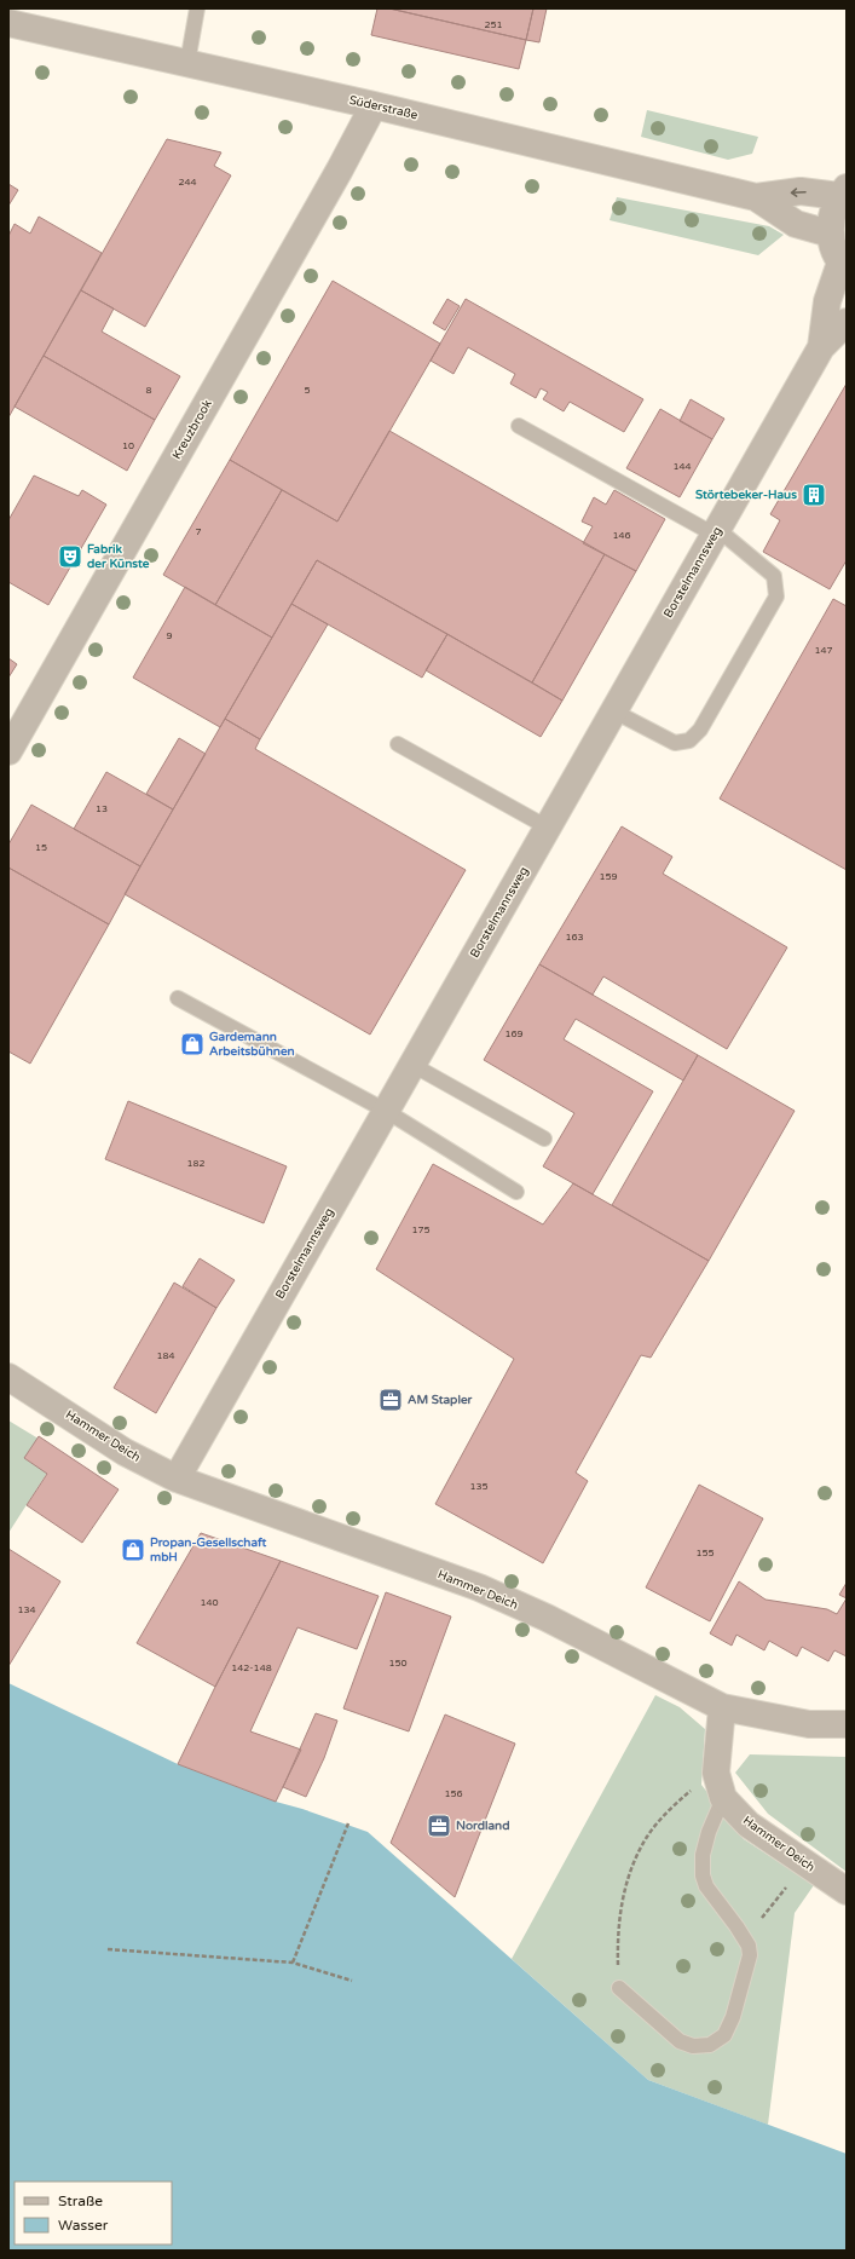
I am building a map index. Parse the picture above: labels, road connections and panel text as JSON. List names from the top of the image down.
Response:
{
  "streets": {
    "street": [
      "Süderstraße",
      "Kreuzbrook",
      "Borstelmannsweg",
      "Hammer Deich"
    ]
  },
  "crossings": [
    ["Süderstraße", "Kreuzbrook"],
    ["Süderstraße", "Borstelmannsweg"],
    ["Borstelmannsweg", "Hammer Deich"]
  ],
  "places": {
    "building": ["Störtebeker-Haus"],
    "theatre": ["Fabrik der Künste"],
    "shop": ["Gardemann Arbeitsbühnen", "Propan-Gesellschaft mbH"],
    "office": ["AM Stapler", "Nordland"]
  },
  "house_numbers": [
    "251",
    "244",
    "8",
    "5",
    "10",
    "144",
    "7",
    "146",
    "9",
    "147",
    "13",
    "15",
    "159",
    "163",
    "169",
    "182",
    "175",
    "184",
    "135",
    "155",
    "140",
    "134",
    "150",
    "142-148",
    "156"
  ],
  "legend": ["Straße", "Wasser"]
}
